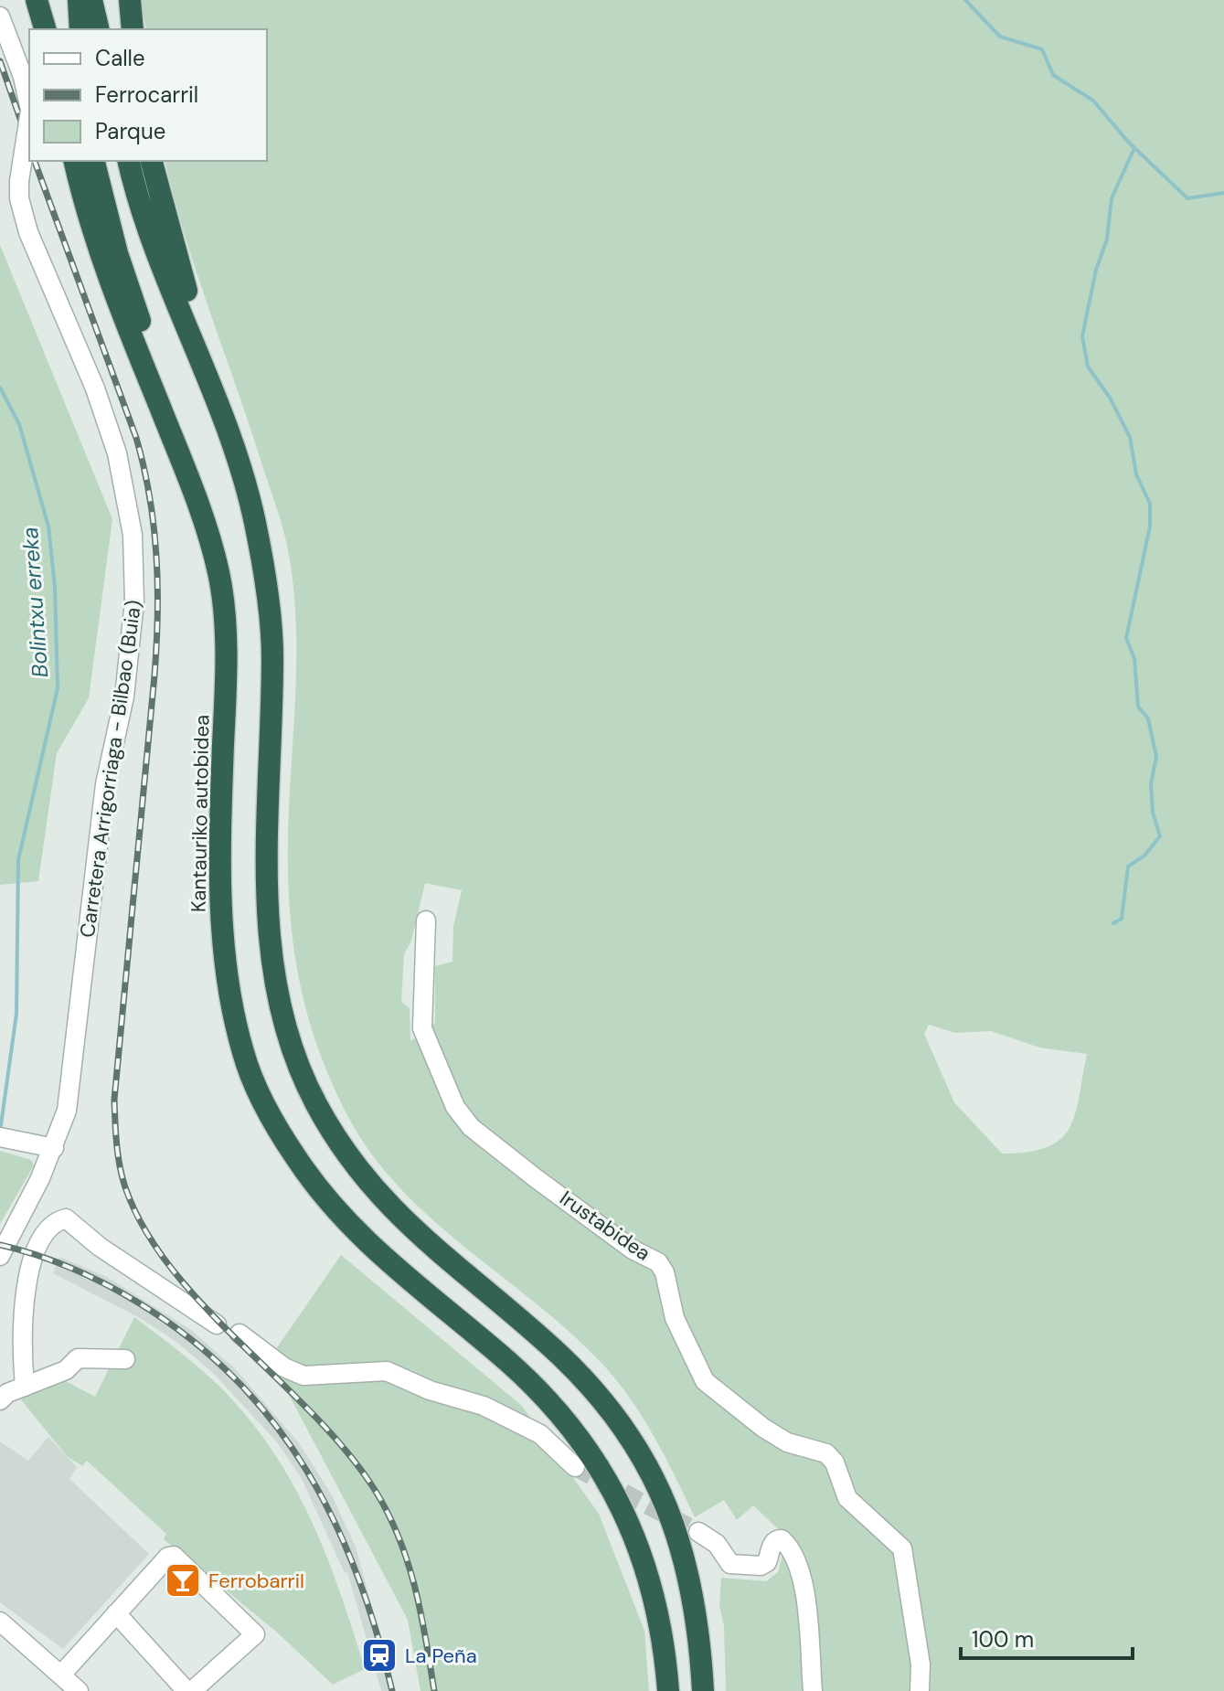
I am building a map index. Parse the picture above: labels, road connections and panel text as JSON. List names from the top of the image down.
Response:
{
  "streets": {
    "highway": ["Kantauriko autobidea"],
    "street": ["Carretera Arrigorriaga - Bilbao (Buia)", "Irustabidea"]
  },
  "water": ["Bolintxu erreka"],
  "places": {
    "bar": ["Ferrobarril"],
    "station": ["La Peña"]
  },
  "legend": ["Calle", "Ferrocarril", "Parque"],
  "scale_bar": "100 m"
}
